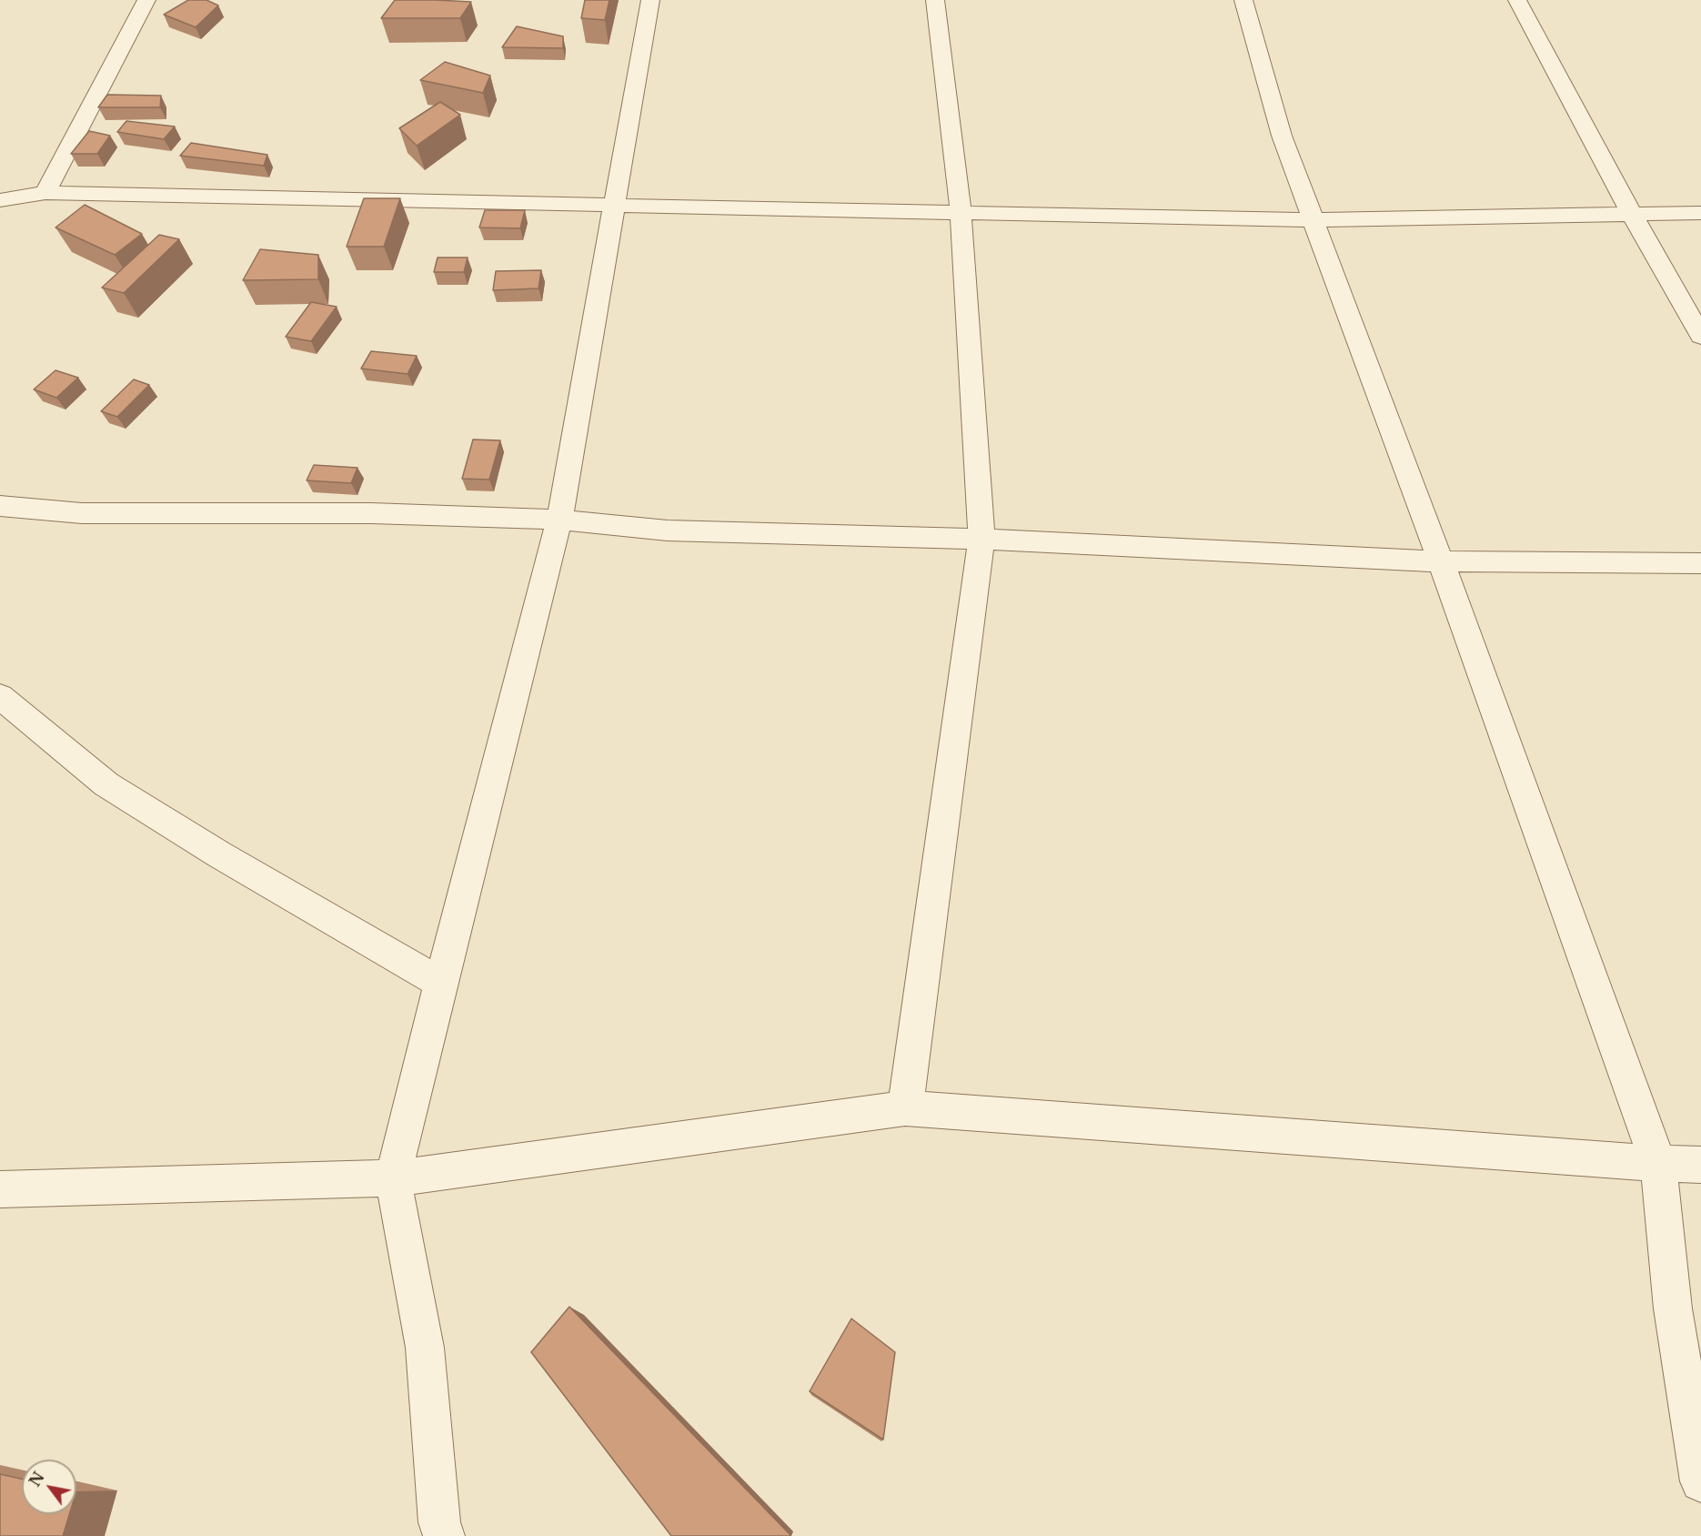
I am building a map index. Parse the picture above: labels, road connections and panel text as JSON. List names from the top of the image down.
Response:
{
  "north": "top left"
}
